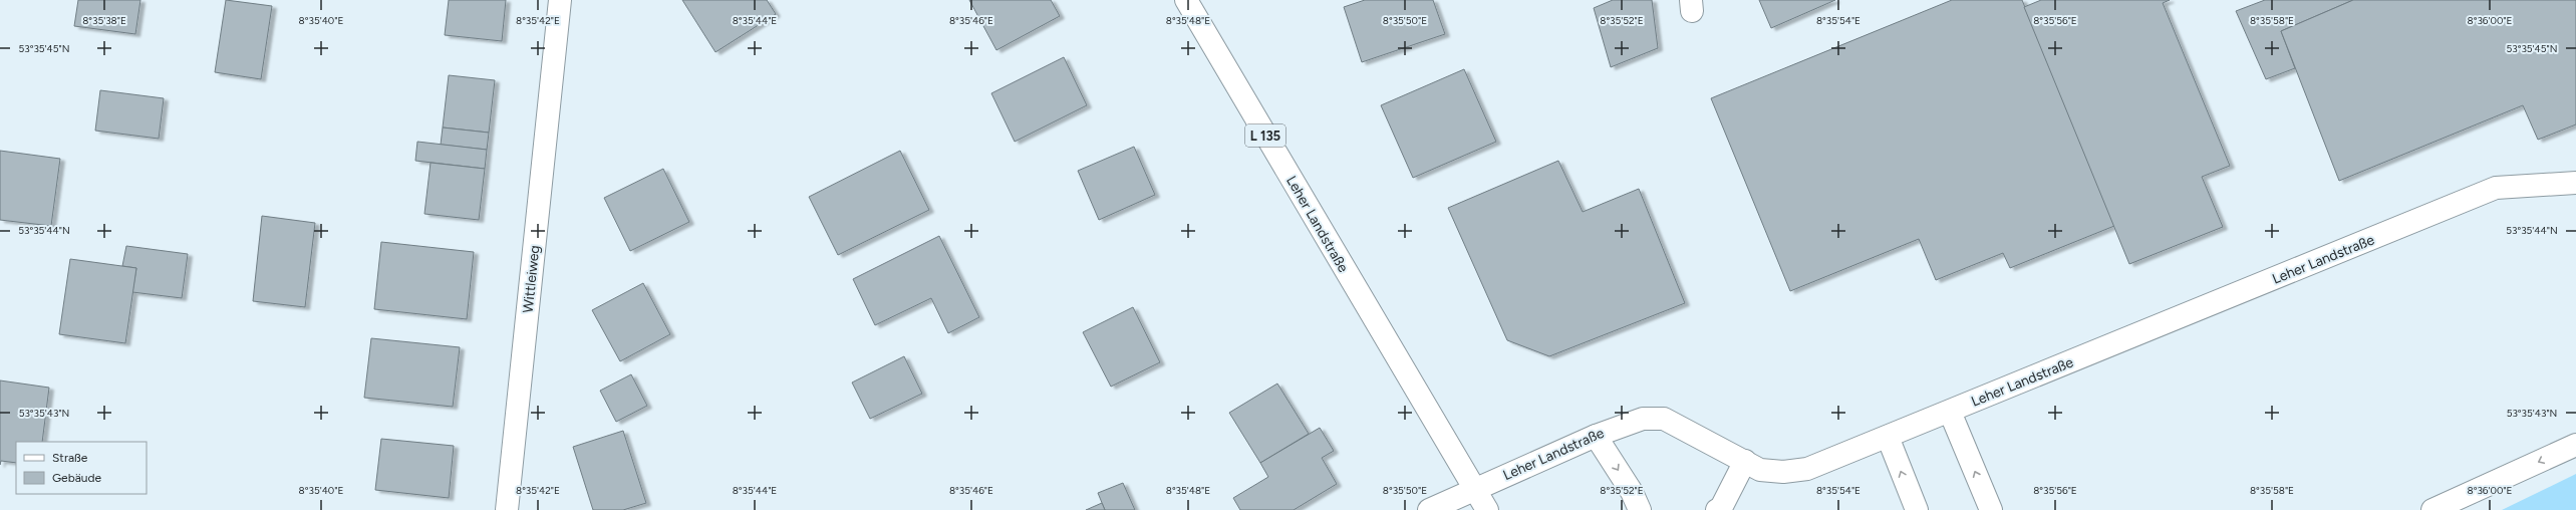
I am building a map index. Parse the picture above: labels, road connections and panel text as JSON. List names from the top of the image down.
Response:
{
  "streets": {
    "main road": ["L 135", "Leher Landstraße", "Wittleiweg"]
  },
  "legend": ["Straße", "Gebäude"],
  "coordinates": [
    "8°35'38\"E",
    "8°35'40\"E",
    "8°35'42\"E",
    "8°35'44\"E",
    "8°35'46\"E",
    "8°35'48\"E",
    "8°35'50\"E",
    "8°35'52\"E",
    "8°35'54\"E",
    "8°35'56\"E",
    "8°35'58\"E",
    "8°36'00\"E",
    "53°35'45\"N",
    "53°35'44\"N",
    "53°35'43\"N"
  ]
}
